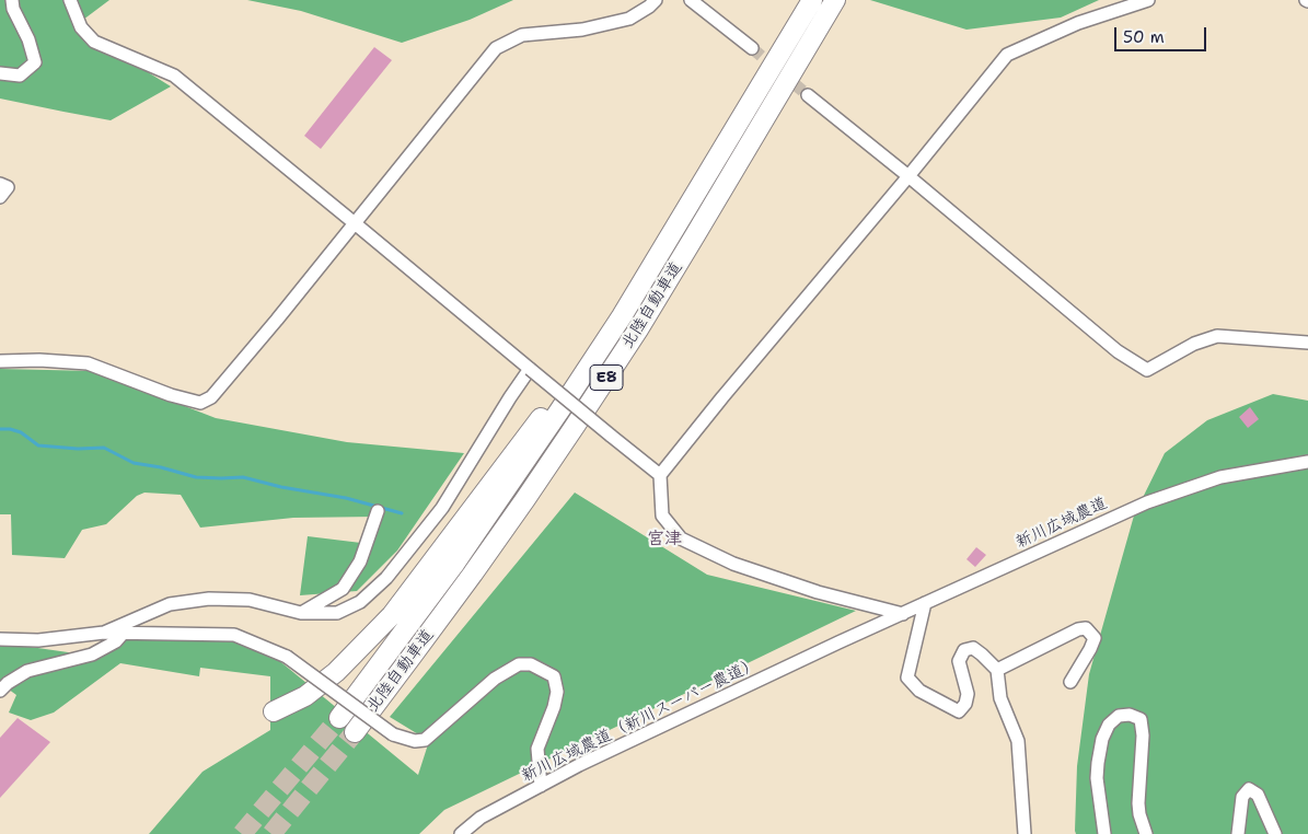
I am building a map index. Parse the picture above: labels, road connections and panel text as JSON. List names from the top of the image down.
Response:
{
  "streets": {
    "highway": ["北陸自動車道", "E8"],
    "street": ["新川広域農道", "新川広域農道（新川スーパー農道）"]
  },
  "crossings": [
    ["新川広域農道", "新川広域農道（新川スーパー農道）"]
  ],
  "districts": ["宮津"],
  "scale_bar": "50 m"
}
